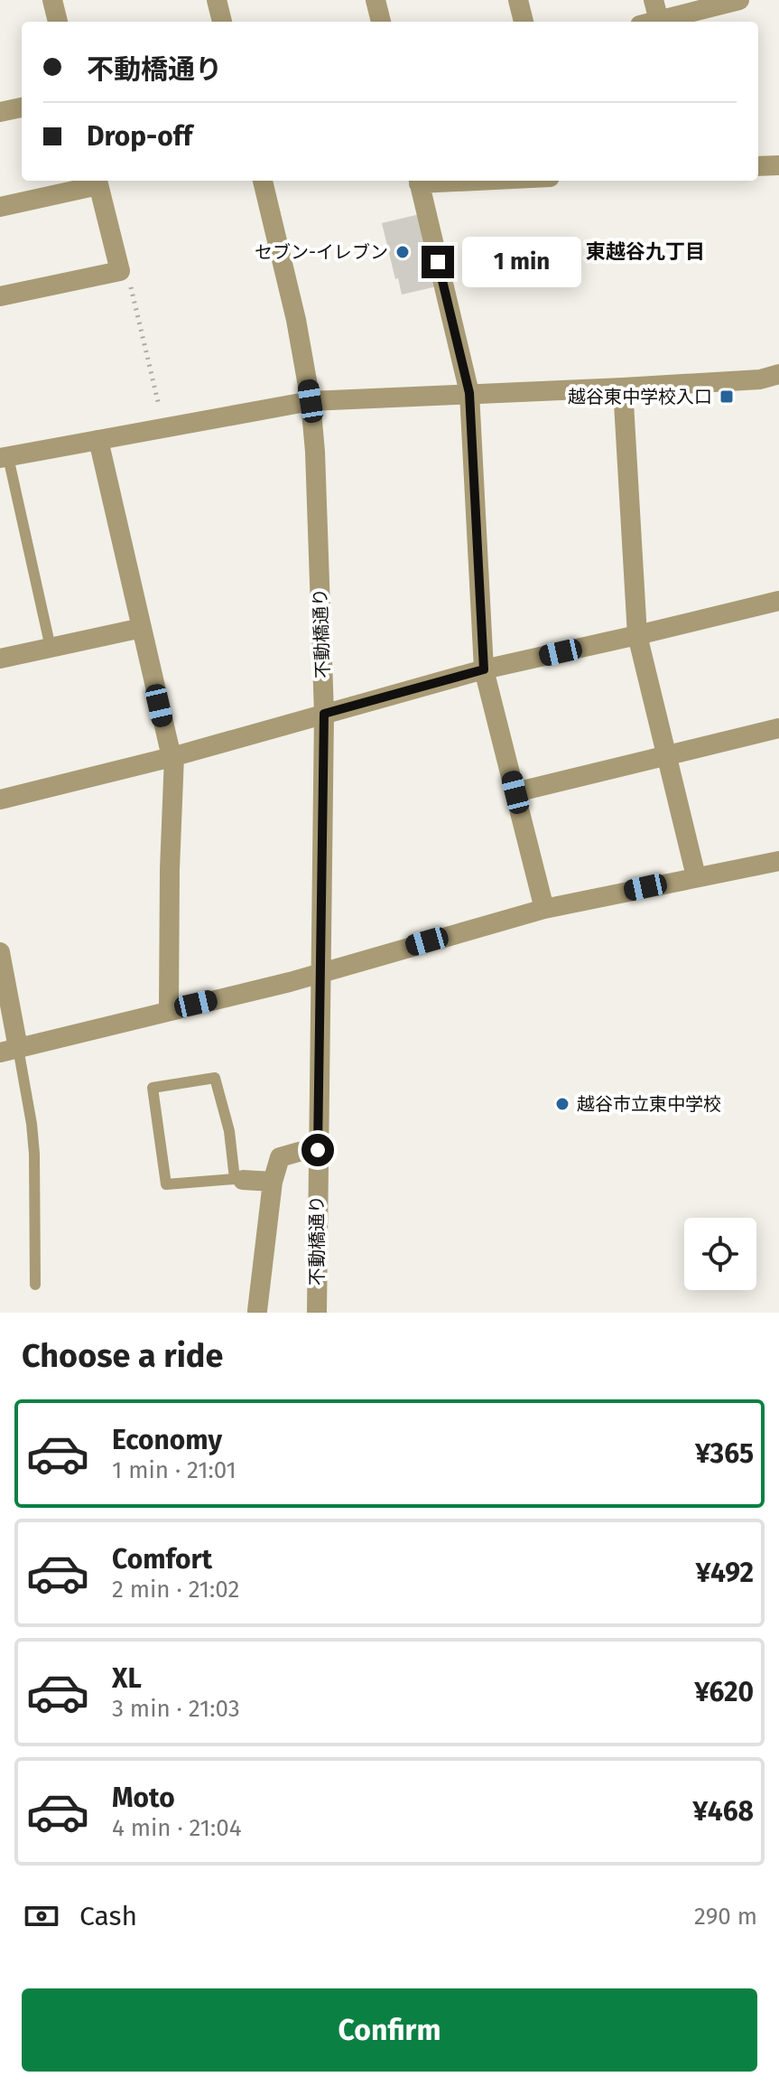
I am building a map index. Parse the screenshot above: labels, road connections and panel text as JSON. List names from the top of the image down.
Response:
{
  "streets": {
    "street": ["不動橋通り"]
  },
  "districts": ["東越谷九丁目"],
  "places": {
    "other": ["セブン-イレブン", "越谷市立東中学校"],
    "transit": ["越谷東中学校入口"]
  },
  "page": {
    "banner": ["不動橋通り", "Drop-off"],
    "bubble": "1 min",
    "heading": "Choose a ride",
    "list": [
      {
        "name": "Economy",
        "note": "1 min · 21:01",
        "value": "¥365"
      },
      {
        "name": "Comfort",
        "note": "2 min · 21:02",
        "value": "¥492"
      },
      {
        "name": "XL",
        "note": "3 min · 21:03",
        "value": "¥620"
      },
      {
        "name": "Moto",
        "note": "4 min · 21:04",
        "value": "¥468"
      }
    ],
    "pay": ["Cash", "290 m"],
    "buttons": "Confirm"
  }
}
